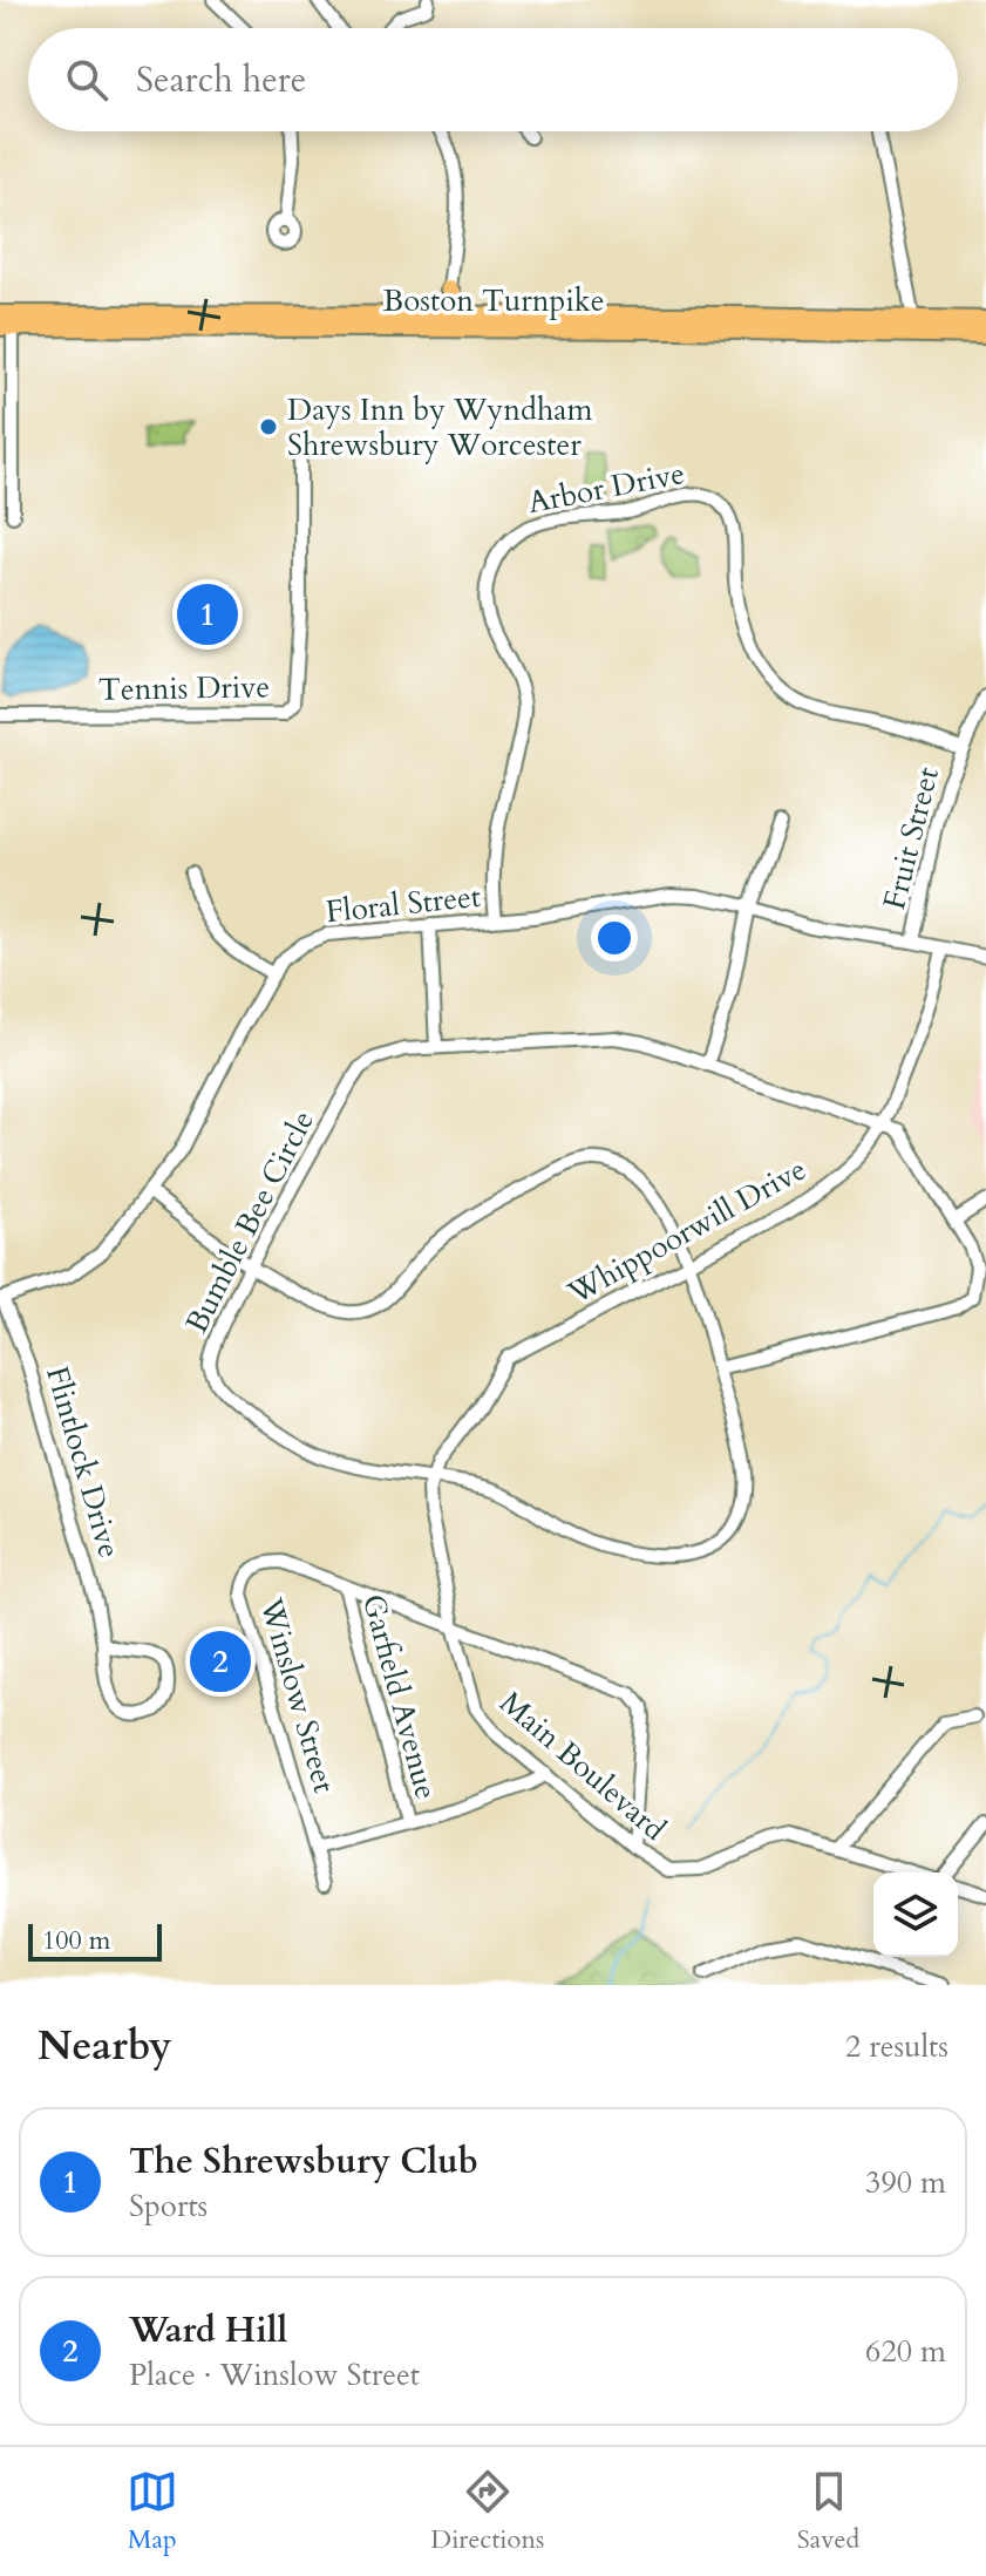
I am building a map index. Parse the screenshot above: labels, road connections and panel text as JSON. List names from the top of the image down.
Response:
{
  "streets": {
    "highway": ["Boston Turnpike"],
    "street": [
      "Arbor Drive",
      "Tennis Drive",
      "Fruit Street",
      "Floral Street",
      "Bumble Bee Circle",
      "Whippoorwill Drive",
      "Flintlock Drive",
      "Winslow Street",
      "Garfield Avenue",
      "Main Boulevard"
    ]
  },
  "crossings": [
    ["Arbor Drive", "Fruit Street"],
    ["Arbor Drive", "Floral Street"],
    ["Fruit Street", "Floral Street"],
    ["Floral Street", "Bumble Bee Circle"],
    ["Floral Street", "Whippoorwill Drive"],
    ["Floral Street", "Flintlock Drive"],
    ["Bumble Bee Circle", "Whippoorwill Drive"],
    ["Bumble Bee Circle", "Main Boulevard"],
    ["Whippoorwill Drive", "Main Boulevard"],
    ["Winslow Street", "Garfield Avenue"],
    ["Winslow Street", "Main Boulevard"]
  ],
  "places": ["Days Inn by Wyndham Shrewsbury Worcester"],
  "scale_bar": "100 m",
  "page": {
    "search": "Search here",
    "pins": ["1", "2"],
    "scale": "100 m",
    "heading": ["Nearby", "2 results"],
    "list": [
      {
        "mark": "1",
        "name": "The Shrewsbury Club",
        "note": "Sports",
        "value": "390 m"
      },
      {
        "mark": "2",
        "name": "Ward Hill",
        "note": "Place · Winslow Street",
        "value": "620 m"
      }
    ],
    "nav": ["Map", "Directions", "Saved"]
  }
}
